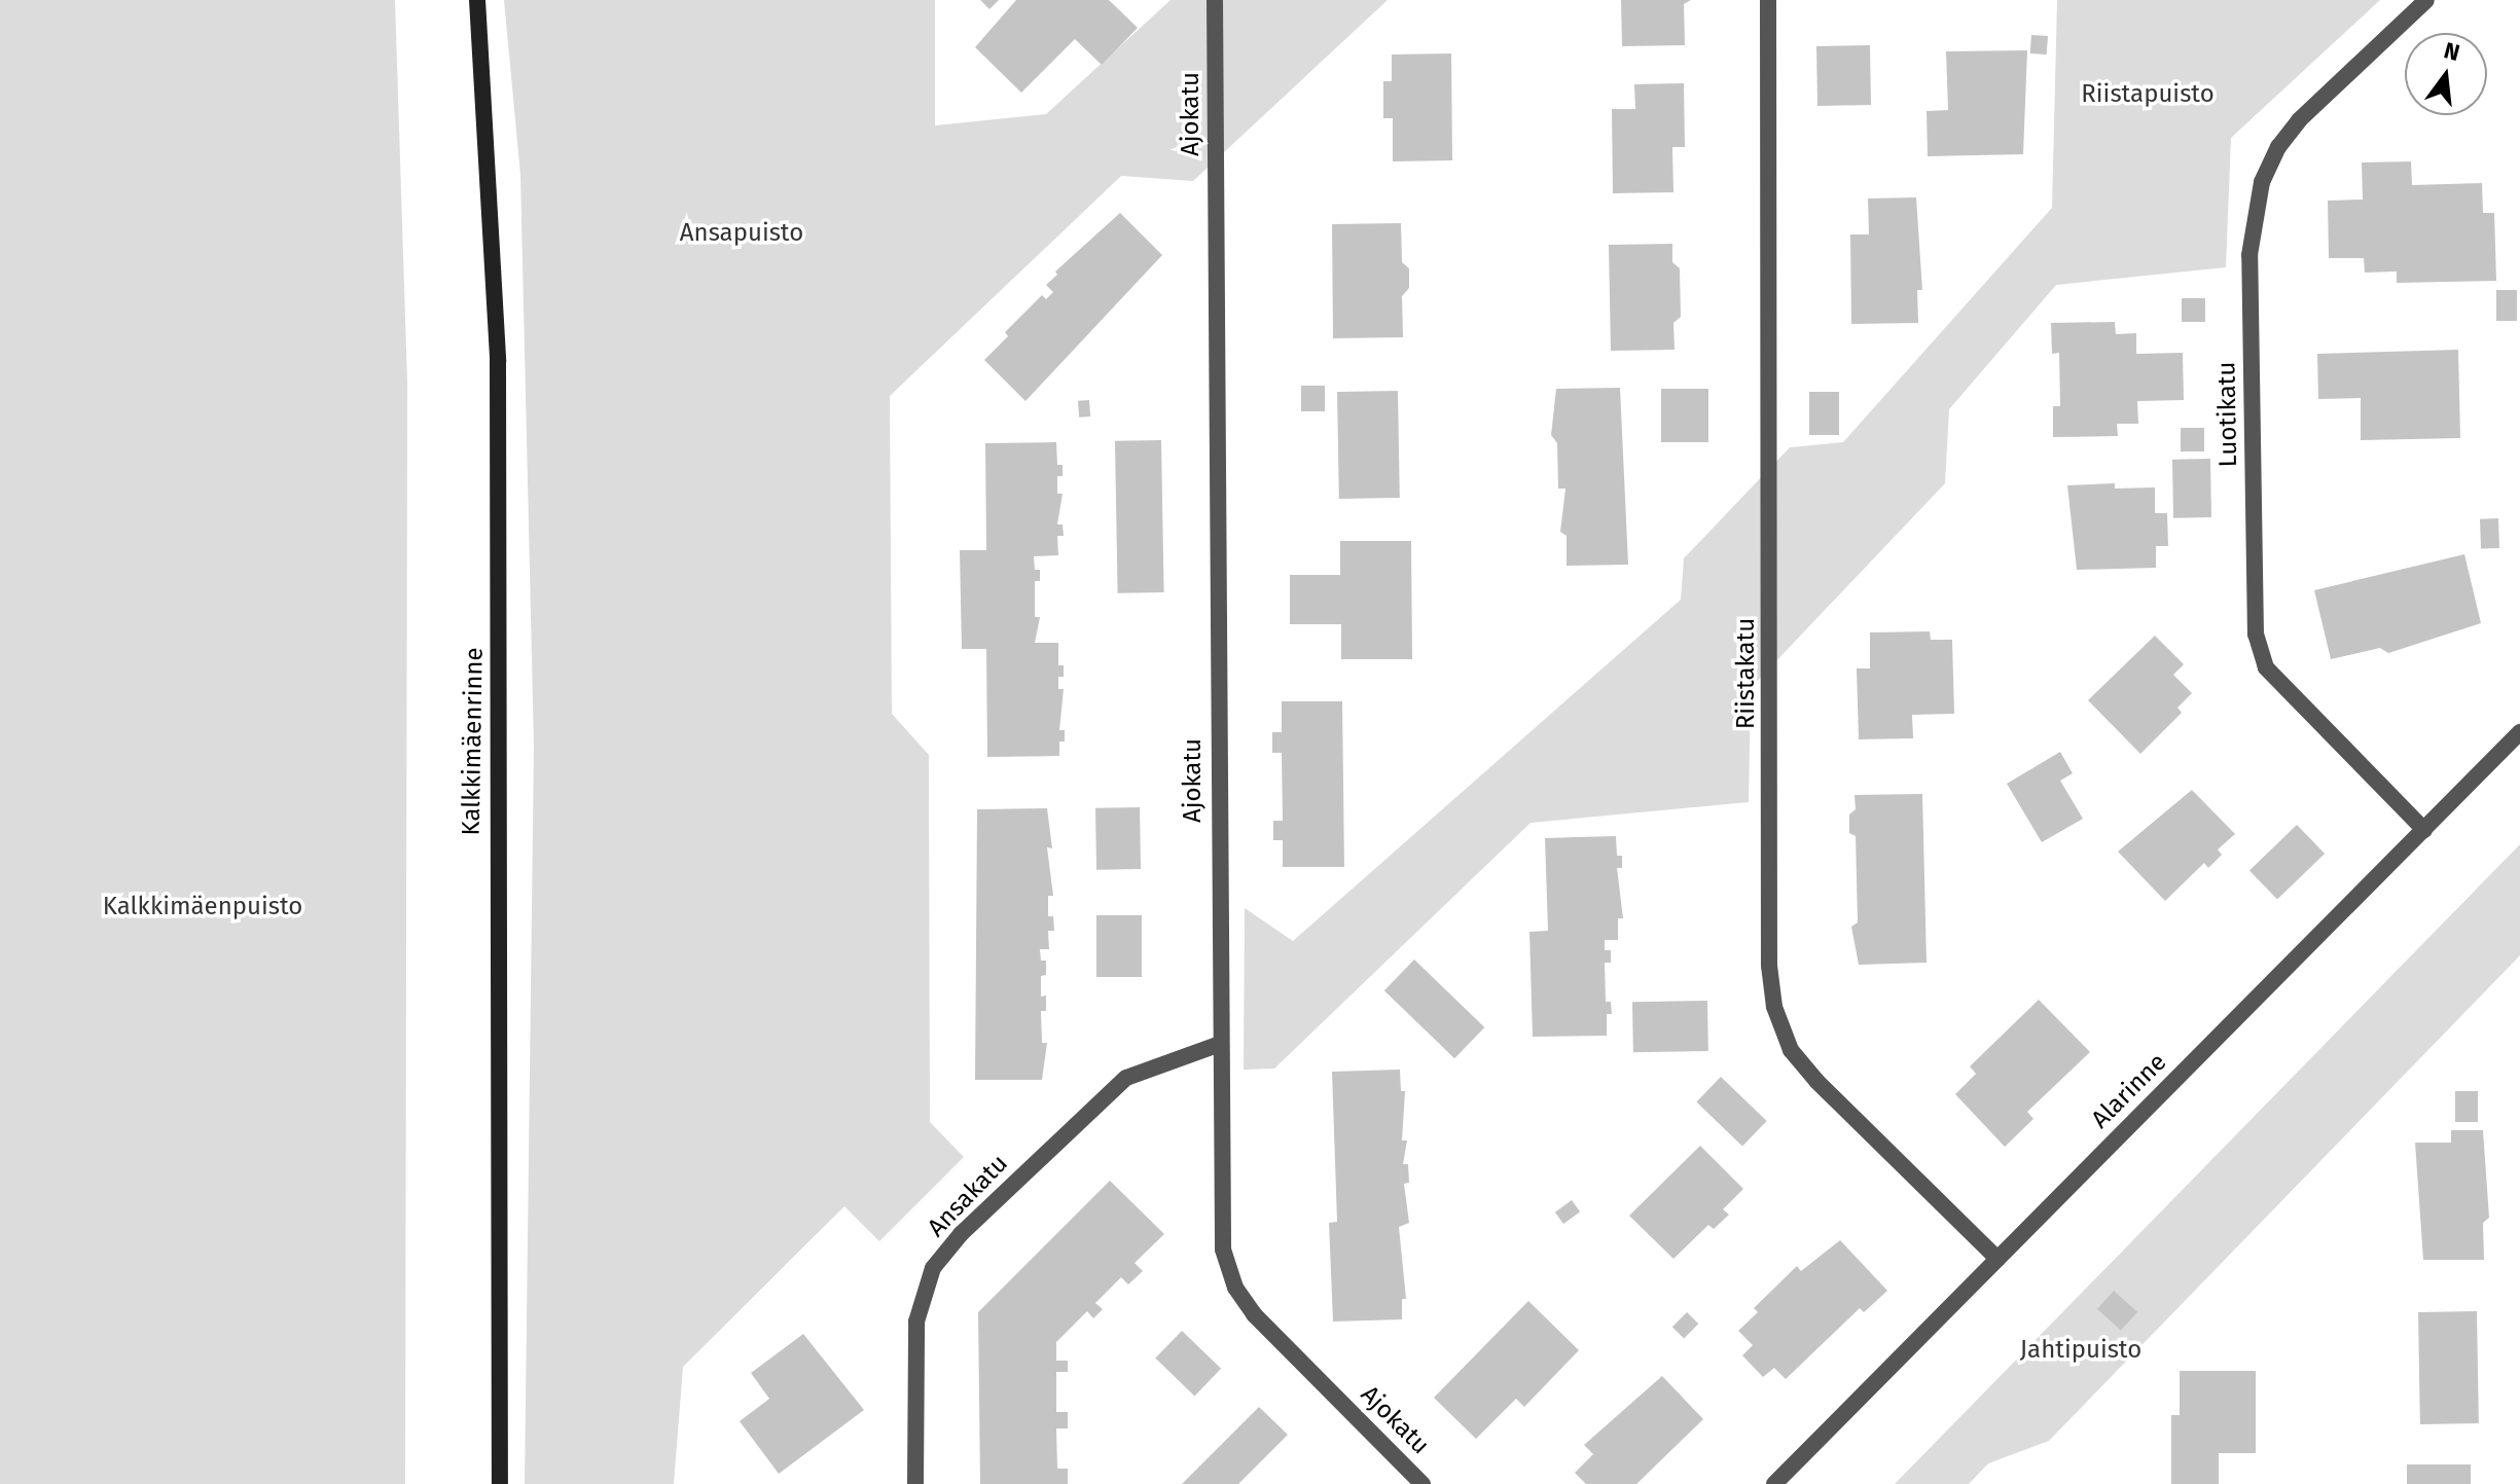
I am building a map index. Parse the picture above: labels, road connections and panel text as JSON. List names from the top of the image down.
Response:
{
  "streets": {
    "street": [
      "Ajokatu",
      "Luotikatu",
      "Riistakatu",
      "Kalkkimäenrinne",
      "Alarinne",
      "Ansakatu"
    ]
  },
  "crossings": [
    ["Ajokatu", "Ansakatu"],
    ["Luotikatu", "Alarinne"],
    ["Riistakatu", "Alarinne"]
  ],
  "parks": [
    "Riistapuisto",
    "Ansapuisto",
    "Kalkkimäenpuisto",
    "Jahtipuisto"
  ],
  "north": "top"
}
